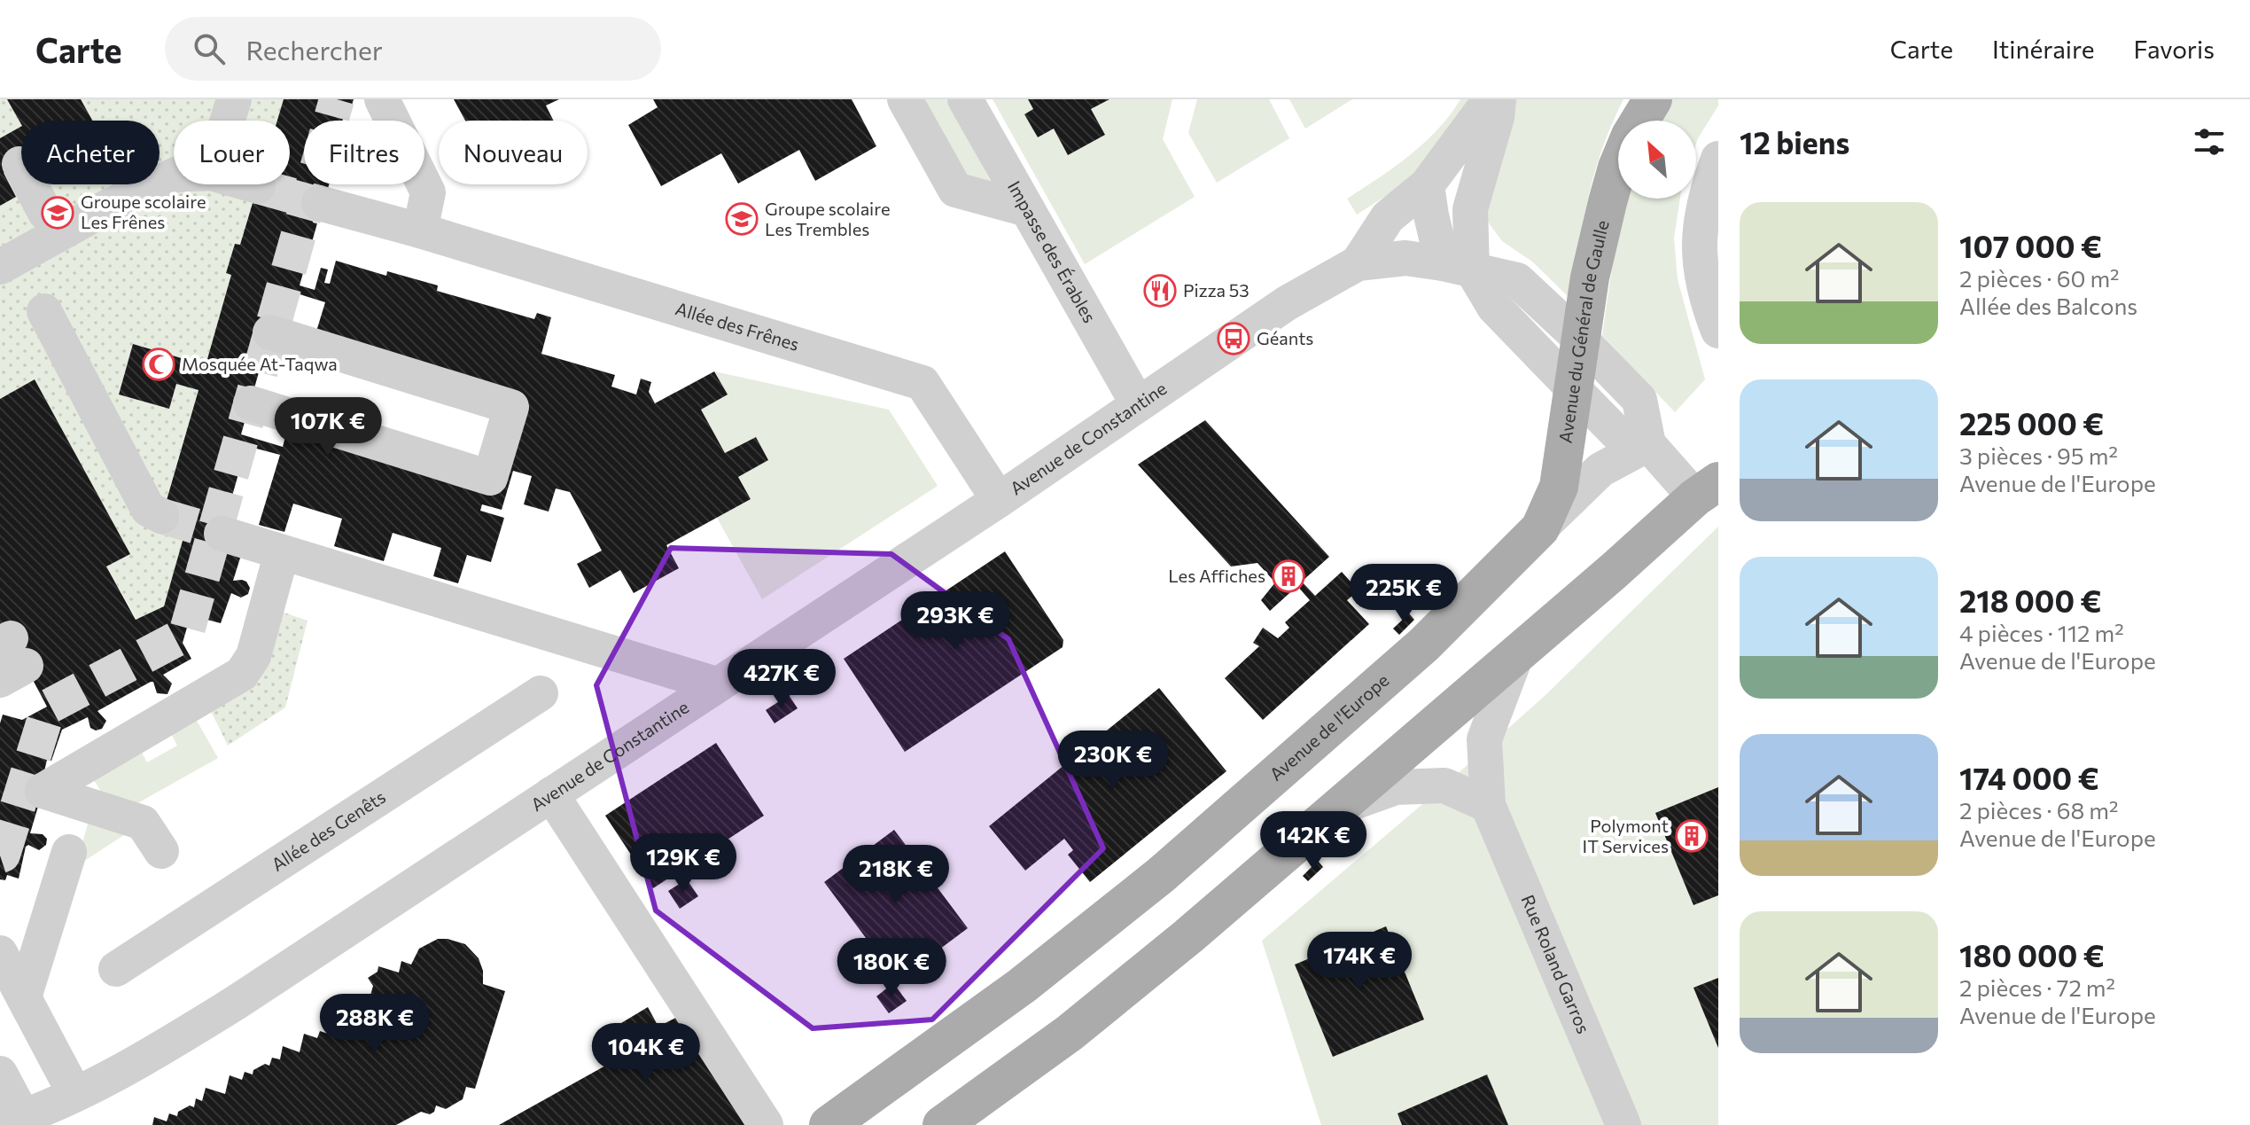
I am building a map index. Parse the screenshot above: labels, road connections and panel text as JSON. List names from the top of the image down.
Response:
{
  "streets": {
    "main road": ["Avenue du Général de Gaulle", "Avenue de l'Europe"],
    "street": [
      "Impasse des Érables",
      "Allée des Frênes",
      "Avenue de Constantine",
      "Allée des Genêts",
      "Rue Roland Garros"
    ]
  },
  "crossings": [
    ["Impasse des Érables", "Avenue de Constantine"],
    ["Allée des Frênes", "Avenue de Constantine"],
    ["Avenue du Général de Gaulle", "Avenue de Constantine"],
    ["Avenue du Général de Gaulle", "Avenue de l'Europe"],
    ["Avenue de Constantine", "Avenue de l'Europe"]
  ],
  "places": {
    "school or university": ["Groupe scolaire Les Frênes", "Groupe scolaire Les Trembles"],
    "restaurant": ["Pizza 53"],
    "bus stop": ["Géants"],
    "mosque": ["Mosquée At-Taqwa"],
    "building": ["Les Affiches", "Polymont IT Services"]
  },
  "north": "top left",
  "page": {
    "header": "Carte",
    "search": "Rechercher",
    "nav": ["Carte", "Itinéraire", "Favoris"],
    "heading": "12 biens",
    "chip": [
      "Acheter",
      "Louer",
      "Filtres",
      "Nouveau"
    ],
    "list": [
      {
        "name": "107 000 €",
        "note": "2 pièces · 60 m² · Allée des Balcons"
      },
      {
        "name": "225 000 €",
        "note": "3 pièces · 95 m² · Avenue de l'Europe"
      },
      {
        "name": "218 000 €",
        "note": "4 pièces · 112 m² · Avenue de l'Europe"
      },
      {
        "name": "174 000 €",
        "note": "2 pièces · 68 m² · Avenue de l'Europe"
      },
      {
        "name": "180 000 €",
        "note": "2 pièces · 72 m² · Avenue de l'Europe"
      }
    ],
    "price": [
      "107K €",
      "225K €",
      "293K €",
      "427K €",
      "230K €",
      "142K €",
      "129K €",
      "218K €",
      "174K €",
      "180K €",
      "288K €",
      "104K €"
    ]
  }
}
